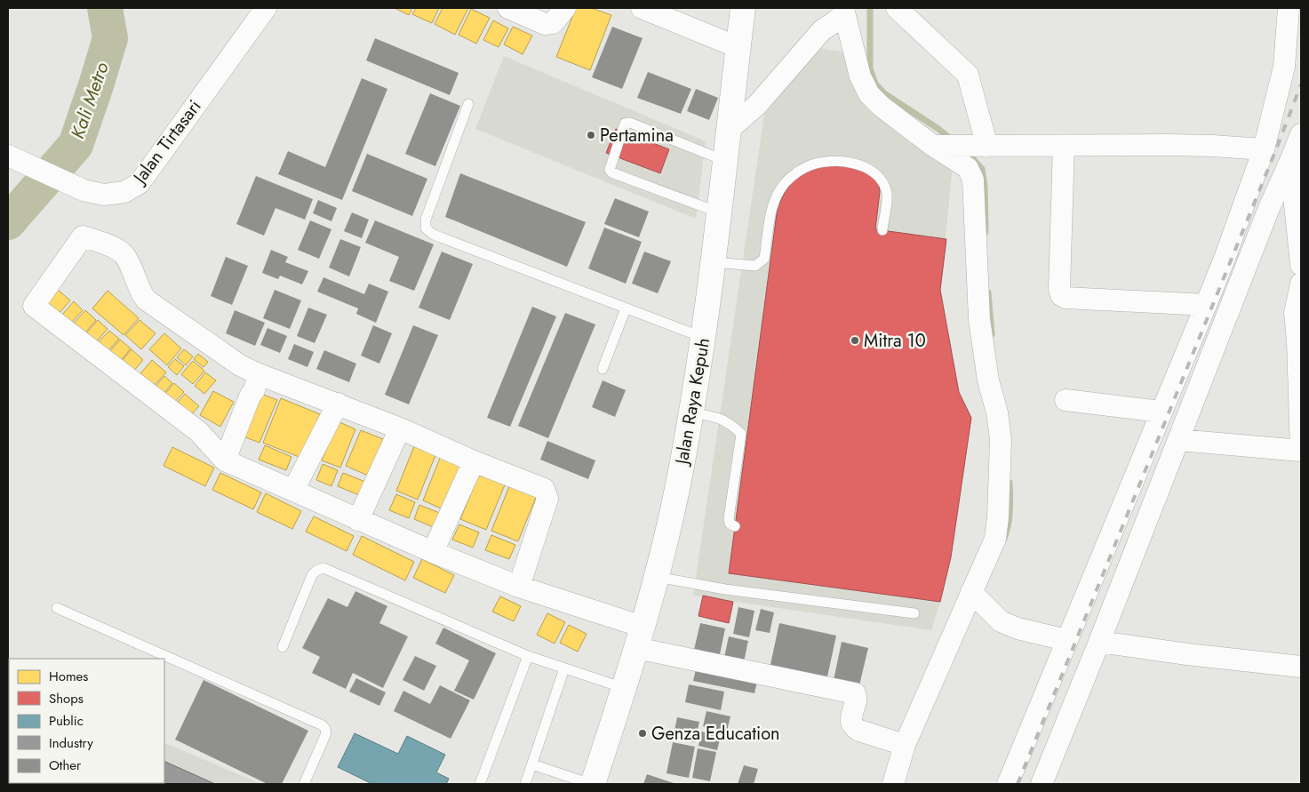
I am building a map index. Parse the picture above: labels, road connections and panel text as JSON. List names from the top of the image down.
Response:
{
  "streets": {
    "main road": ["Jalan Raya Kepuh"],
    "street": ["Jalan Tirtasari"]
  },
  "water": ["Kali Metro"],
  "places": ["Pertamina", "Mitra 10", "Genza Education"],
  "legend": [
    "Homes",
    "Shops",
    "Public",
    "Industry",
    "Other"
  ]
}
